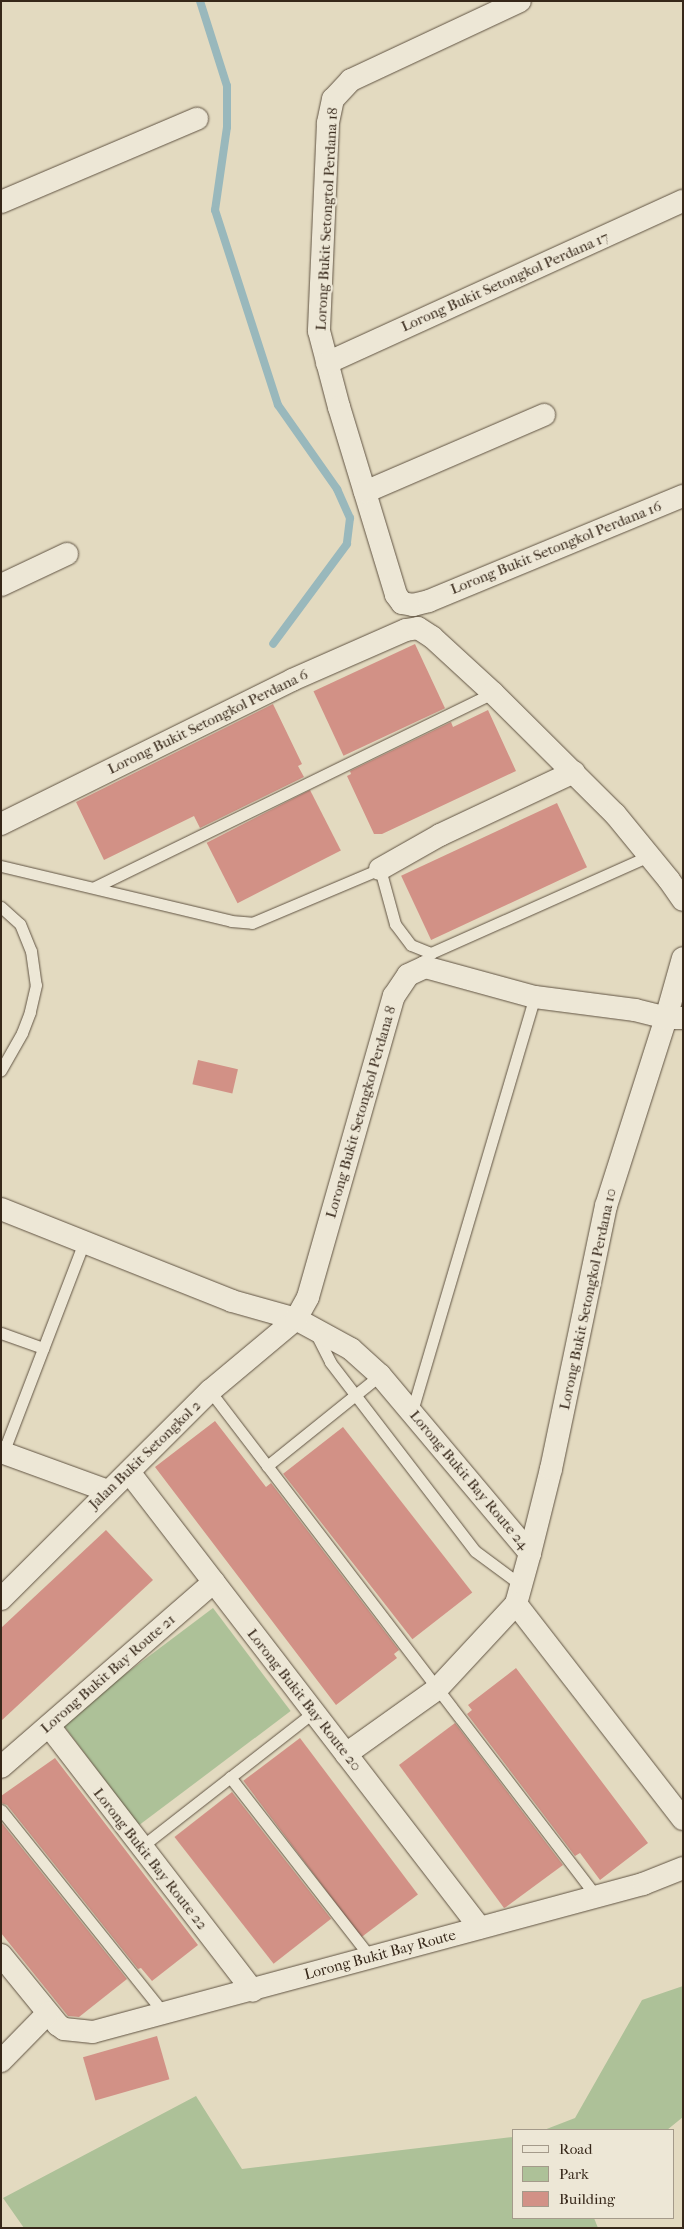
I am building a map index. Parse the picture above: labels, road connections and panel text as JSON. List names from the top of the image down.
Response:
{
  "streets": {
    "street": [
      "Lorong Bukit Setongtol Perdana 18",
      "Lorong Bukit Setongkol Perdana 17",
      "Lorong Bukit Setongkol Perdana 16",
      "Lorong Bukit Setongkol Perdana 6",
      "Lorong Bukit Setongkol Perdana 8",
      "Lorong Bukit Setongkol Perdana 10",
      "Jalan Bukit Setongkol 2",
      "Lorong Bukit Bay Route 24",
      "Lorong Bukit Bay Route 21",
      "Lorong Bukit Bay Route 20",
      "Lorong Bukit Bay Route 22",
      "Lorong Bukit Bay Route"
    ]
  },
  "crossings": [
    ["Lorong Bukit Setongtol Perdana 18", "Lorong Bukit Setongkol Perdana 17"],
    ["Lorong Bukit Setongtol Perdana 18", "Lorong Bukit Setongkol Perdana 16"],
    ["Lorong Bukit Setongkol Perdana 8", "Lorong Bukit Setongkol Perdana 10"],
    ["Lorong Bukit Setongkol Perdana 8", "Jalan Bukit Setongkol 2"],
    ["Lorong Bukit Setongkol Perdana 8", "Lorong Bukit Bay Route 24"],
    ["Lorong Bukit Setongkol Perdana 10", "Lorong Bukit Bay Route 24"],
    ["Jalan Bukit Setongkol 2", "Lorong Bukit Bay Route 24"],
    ["Jalan Bukit Setongkol 2", "Lorong Bukit Bay Route 20"],
    ["Lorong Bukit Bay Route 21", "Lorong Bukit Bay Route 20"],
    ["Lorong Bukit Bay Route 21", "Lorong Bukit Bay Route 22"],
    ["Lorong Bukit Bay Route 20", "Lorong Bukit Bay Route"],
    ["Lorong Bukit Bay Route 22", "Lorong Bukit Bay Route"]
  ],
  "legend": ["Road", "Park", "Building"]
}
